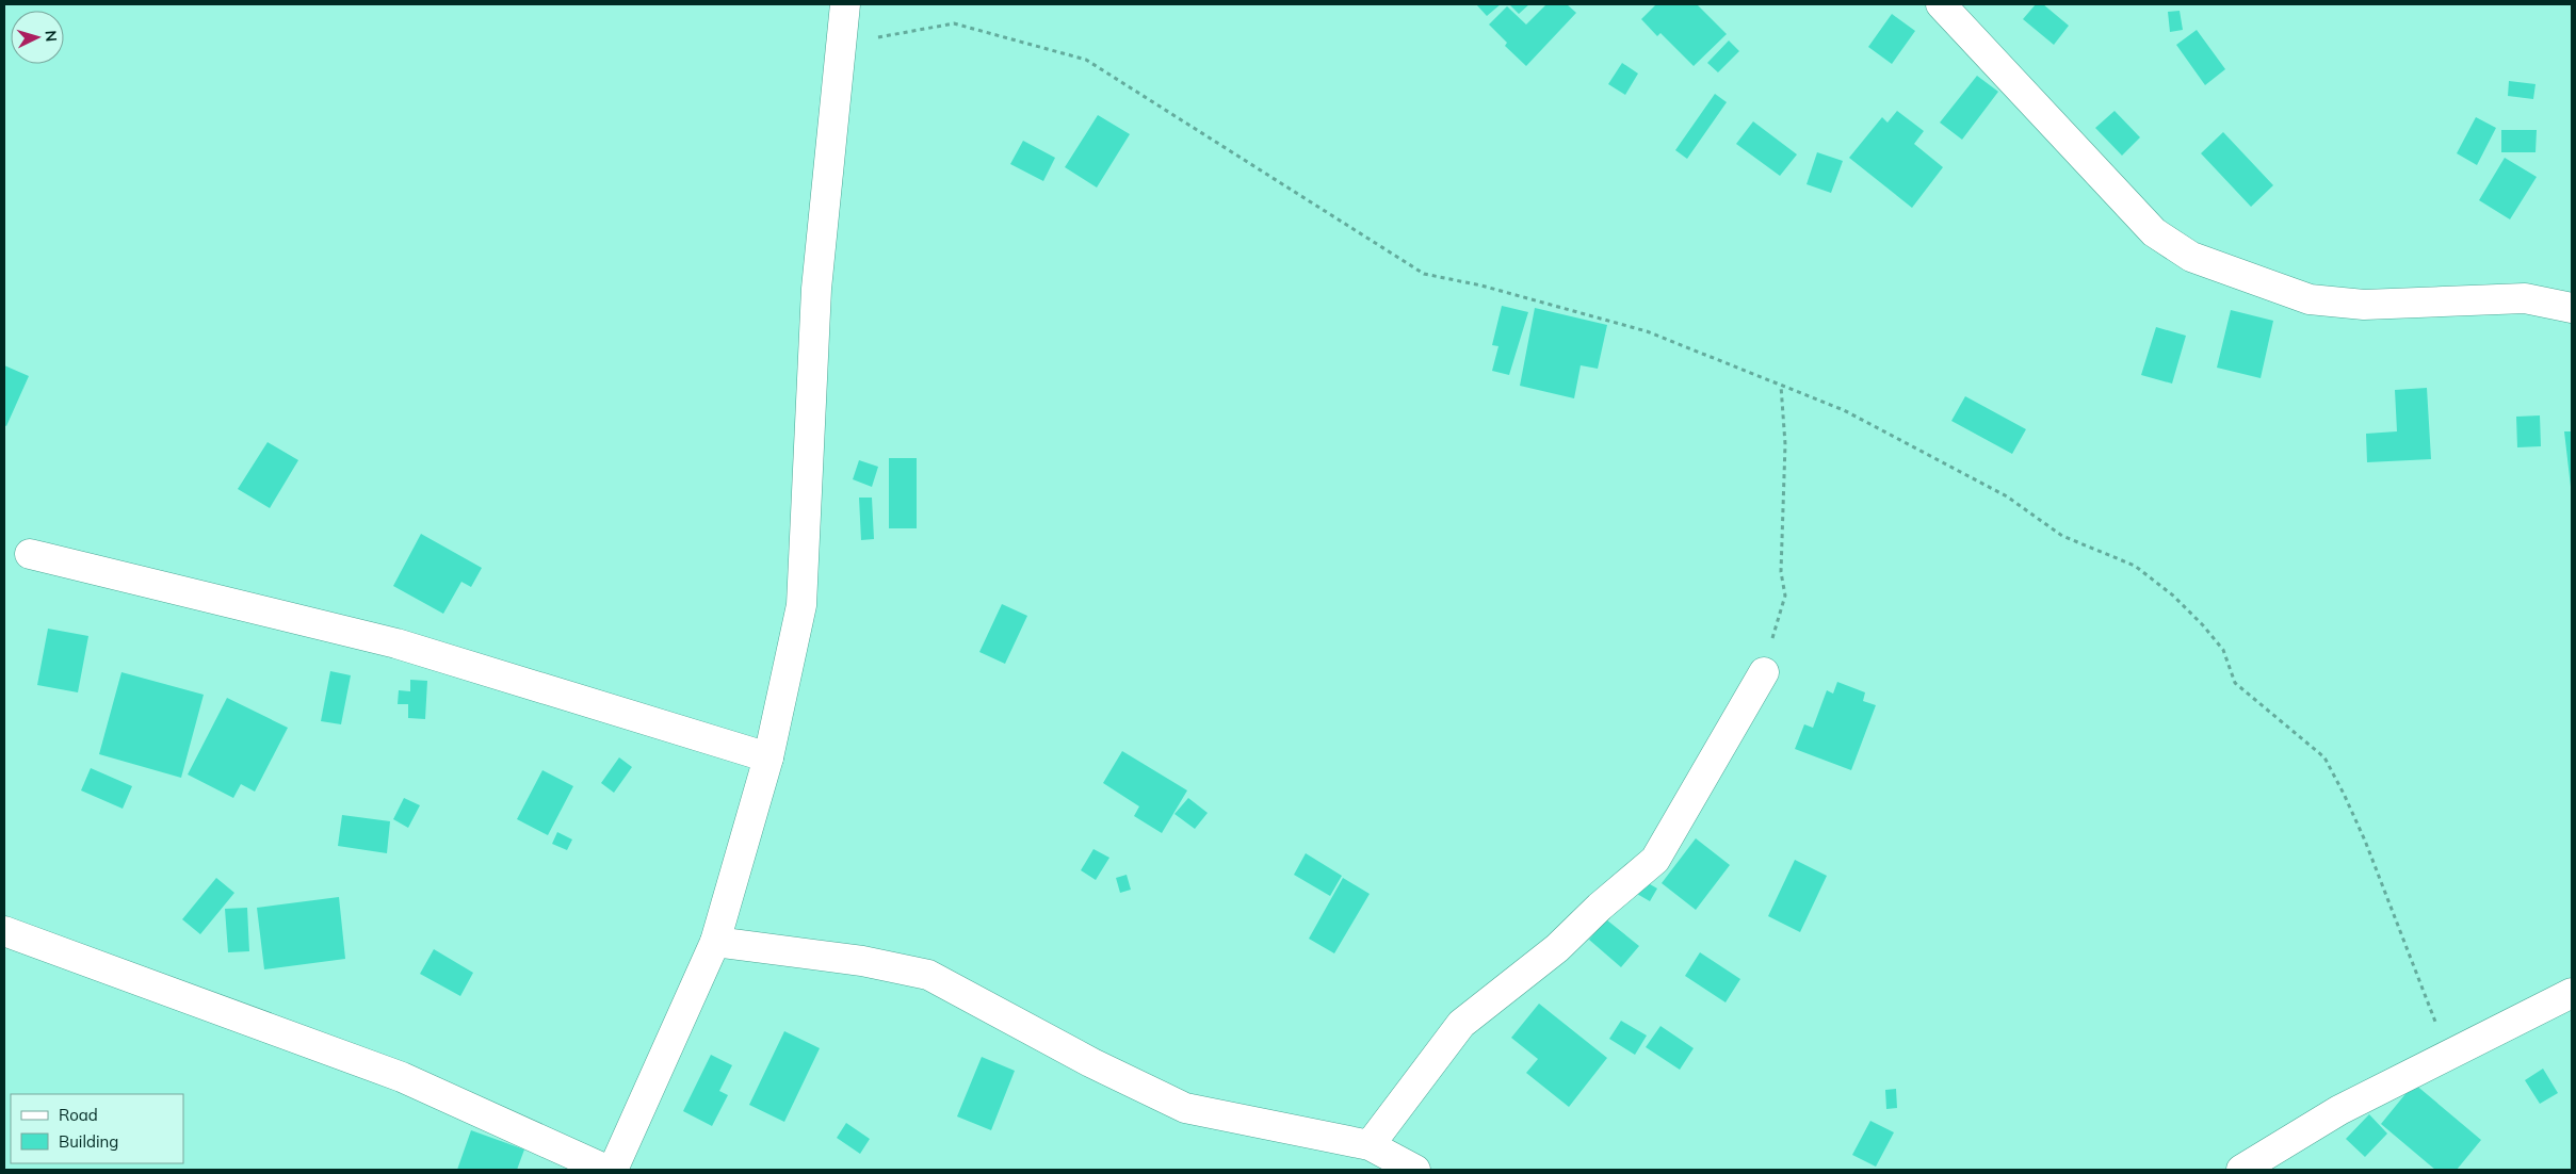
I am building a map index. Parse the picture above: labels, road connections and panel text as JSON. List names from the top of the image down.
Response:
{
  "legend": ["Road", "Building"],
  "north": "right"
}
